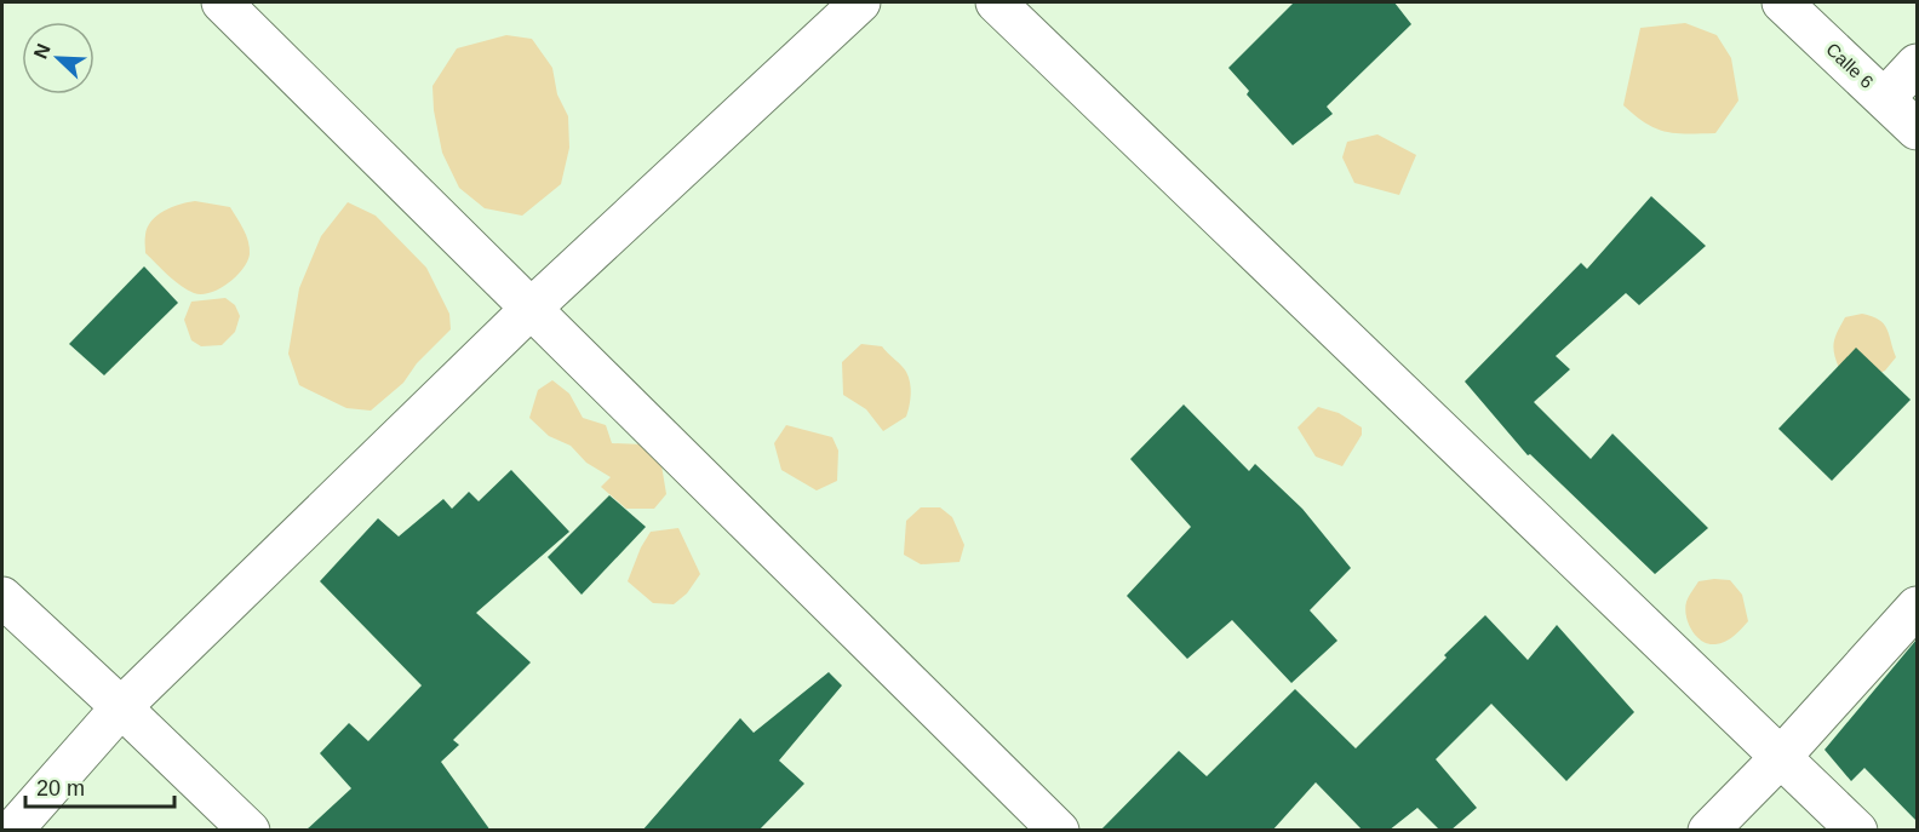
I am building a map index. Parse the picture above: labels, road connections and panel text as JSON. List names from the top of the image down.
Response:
{
  "streets": {
    "street": ["Calle 6"]
  },
  "scale_bar": "20 m",
  "north": "top left"
}
